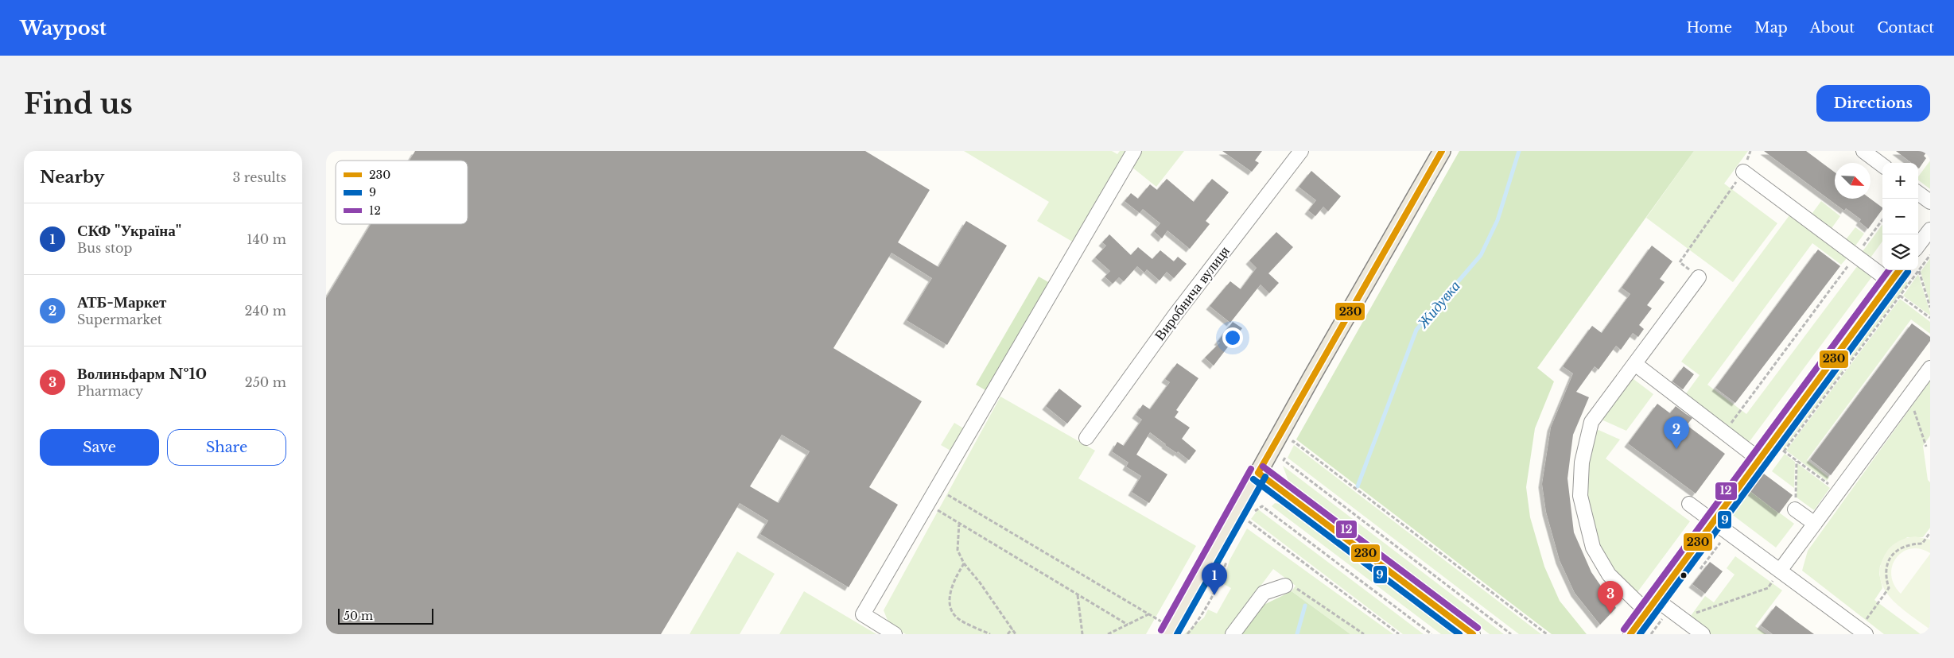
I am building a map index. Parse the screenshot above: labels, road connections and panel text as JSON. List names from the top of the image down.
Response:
{
  "streets": {
    "street": ["Виробнича вулиця"]
  },
  "water": ["Жидувка"],
  "lines": ["transit line 230", "transit line 12", "transit line 9"],
  "legend": ["230", "9", "12"],
  "scale_bar": "50 m",
  "north": "bottom right",
  "page": {
    "header": "Waypost",
    "nav": [
      "Home",
      "Map",
      "About",
      "Contact"
    ],
    "buttons": [
      "Directions",
      ["Save", "Share"]
    ],
    "title": "Find us",
    "heading": ["Nearby", "3 results"],
    "map_buttons": ["+", "−"],
    "list": [
      {
        "mark": "1",
        "name": "СКФ \"Україна\"",
        "note": "Bus stop",
        "value": "140 m"
      },
      {
        "mark": "2",
        "name": "АТБ-Маркет",
        "note": "Supermarket",
        "value": "240 m"
      },
      {
        "mark": "3",
        "name": "Волиньфарм №10",
        "note": "Pharmacy",
        "value": "250 m"
      }
    ],
    "pins": ["2", "1", "3"],
    "scale": "50 m"
  }
}
